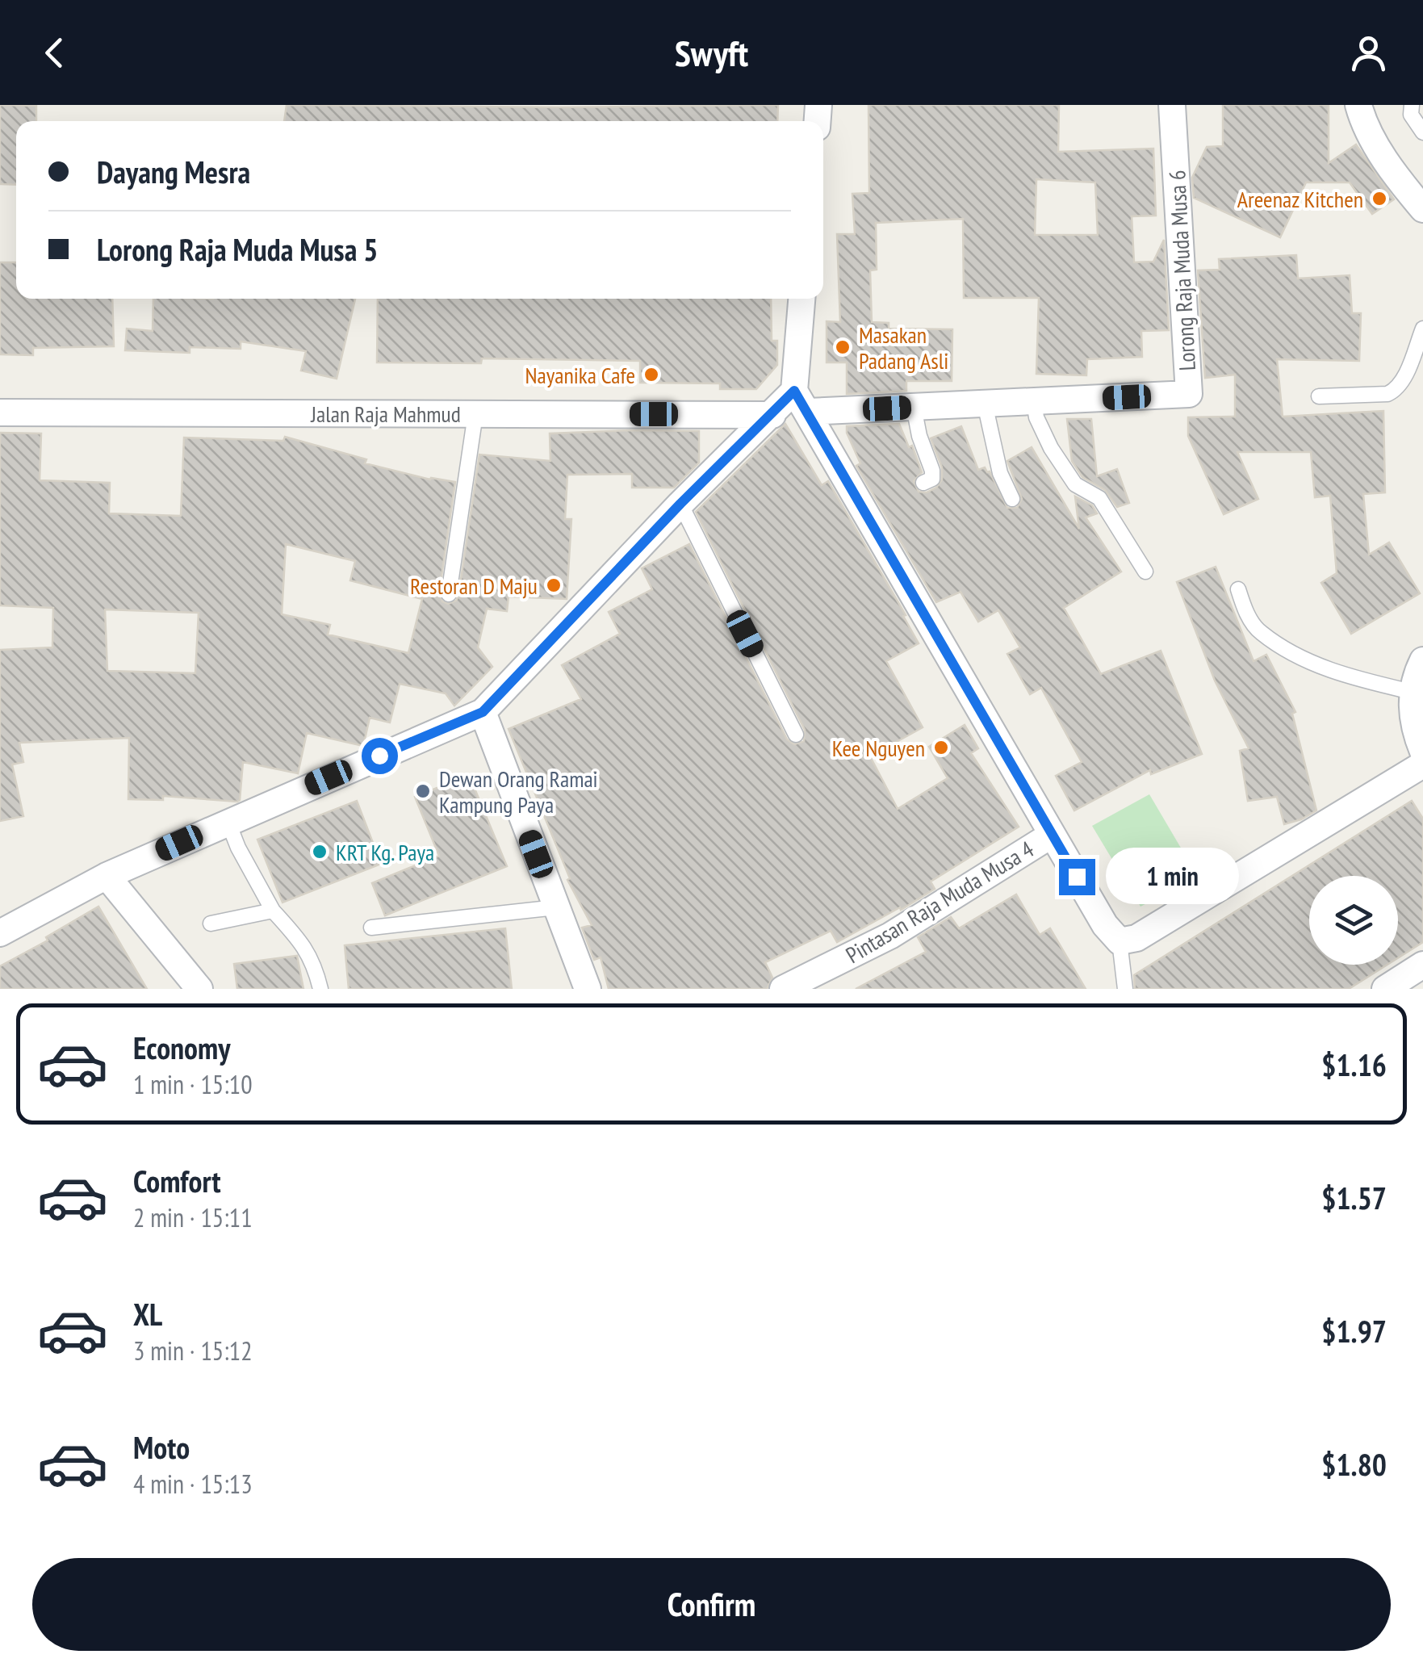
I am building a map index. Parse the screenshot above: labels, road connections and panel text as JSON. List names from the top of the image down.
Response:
{
  "streets": {
    "street": ["Lorong Raja Muda Musa 6", "Jalan Raja Mahmud", "Pintasan Raja Muda Musa 4"]
  },
  "places": [
    "Areenaz Kitchen",
    "Masakan Padang Asli",
    "Nayanika Cafe",
    "Restoran D Maju",
    "Kee Nguyen",
    "Dewan Orang Ramai Kampung Paya",
    "KRT Kg. Paya"
  ],
  "page": {
    "header": "Swyft",
    "banner": ["Dayang Mesra", "Lorong Raja Muda Musa 5"],
    "bubble": "1 min",
    "list": [
      {
        "name": "Economy",
        "note": "1 min · 15:10",
        "value": "$1.16"
      },
      {
        "name": "Comfort",
        "note": "2 min · 15:11",
        "value": "$1.57"
      },
      {
        "name": "XL",
        "note": "3 min · 15:12",
        "value": "$1.97"
      },
      {
        "name": "Moto",
        "note": "4 min · 15:13",
        "value": "$1.80"
      }
    ],
    "buttons": "Confirm"
  }
}
